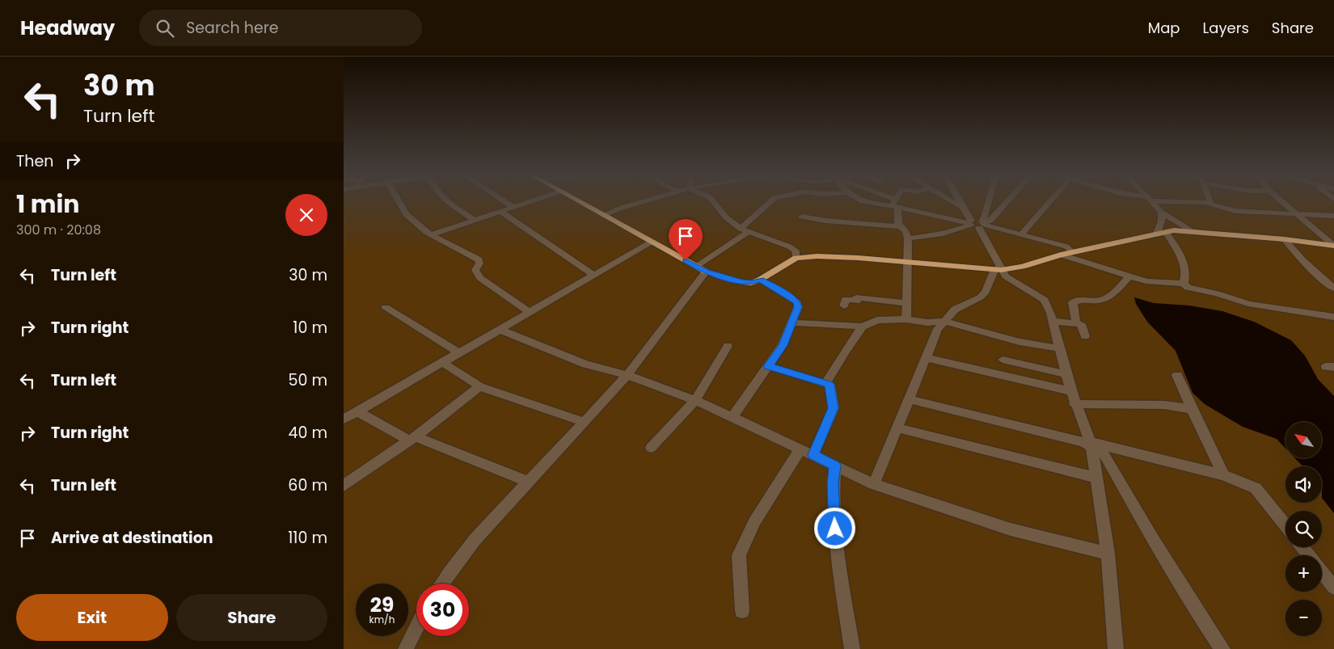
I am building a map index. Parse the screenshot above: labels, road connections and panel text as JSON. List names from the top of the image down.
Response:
{
  "north": "top left",
  "page": {
    "header": "Headway",
    "search": "Search here",
    "nav": ["Map", "Layers", "Share"],
    "turn": ["30 m", "Turn left"],
    "then": "Then",
    "heading": ["1 min", "300 m · 20:08"],
    "list": [
      {
        "name": "Turn left",
        "value": "30 m"
      },
      {
        "name": "Turn right",
        "value": "10 m"
      },
      {
        "name": "Turn left",
        "value": "50 m"
      },
      {
        "name": "Turn right",
        "value": "40 m"
      },
      {
        "name": "Turn left",
        "value": "60 m"
      },
      {
        "name": "Arrive at destination",
        "value": "110 m"
      }
    ],
    "map_buttons": ["+", "−"],
    "speed": "29 km/h",
    "limit": "30",
    "buttons": ["Exit", "Share"]
  }
}
